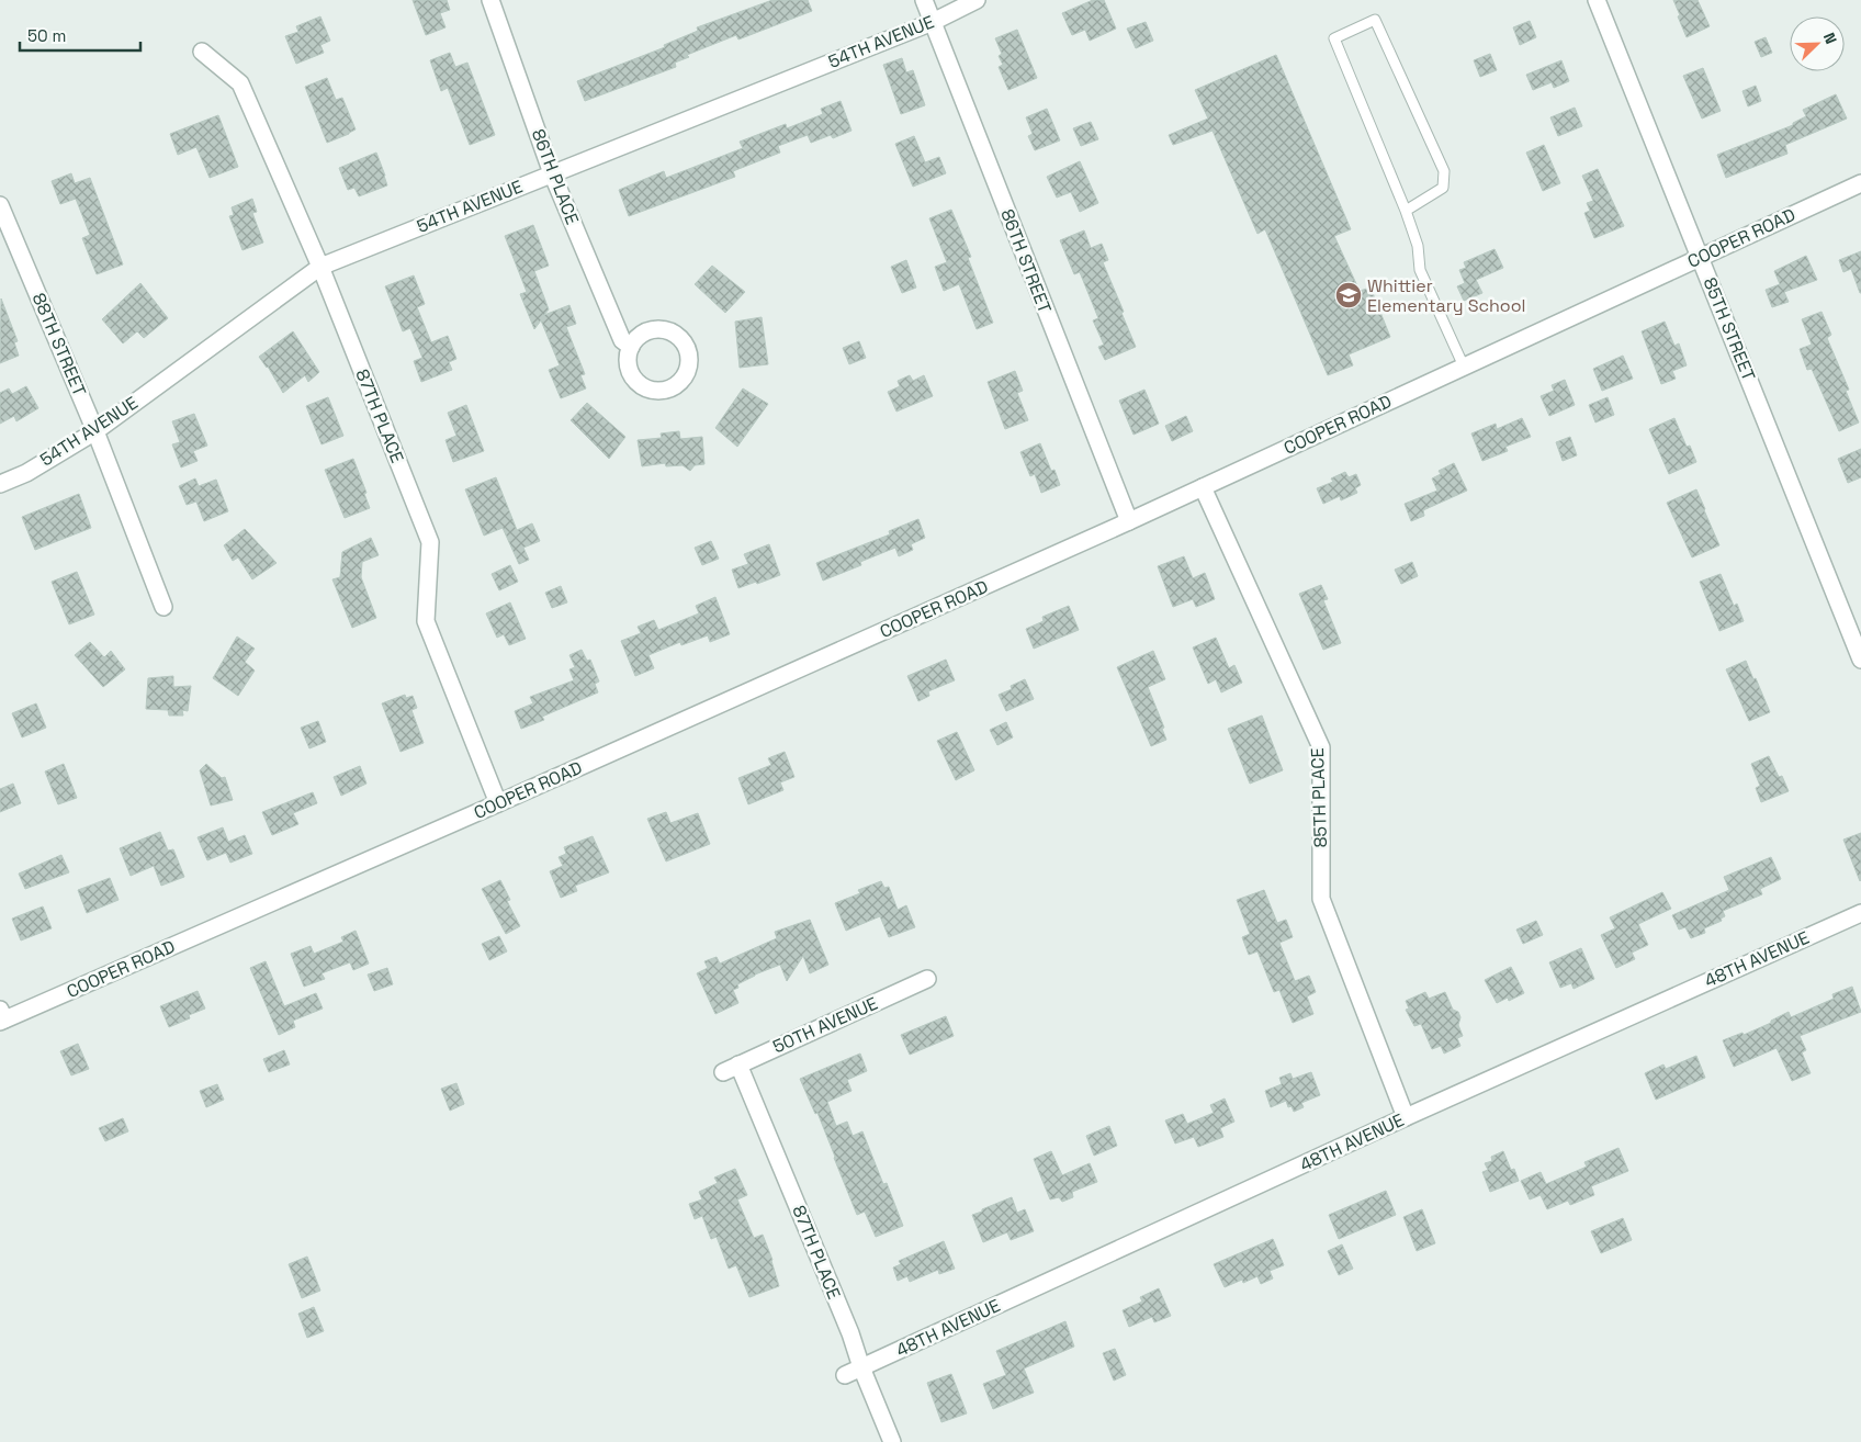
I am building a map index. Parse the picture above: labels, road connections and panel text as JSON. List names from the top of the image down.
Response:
{
  "streets": {
    "street": [
      "54TH AVENUE",
      "86TH PLACE",
      "COOPER ROAD",
      "86TH STREET",
      "85TH STREET",
      "88TH STREET",
      "87TH PLACE",
      "85TH PLACE",
      "48TH AVENUE",
      "50TH AVENUE"
    ]
  },
  "crossings": [
    ["54TH AVENUE", "86TH PLACE"],
    ["54TH AVENUE", "86TH STREET"],
    ["54TH AVENUE", "88TH STREET"],
    ["54TH AVENUE", "87TH PLACE"],
    ["COOPER ROAD", "86TH STREET"],
    ["COOPER ROAD", "85TH STREET"],
    ["COOPER ROAD", "87TH PLACE"],
    ["COOPER ROAD", "85TH PLACE"],
    ["87TH PLACE", "48TH AVENUE"],
    ["87TH PLACE", "50TH AVENUE"],
    ["85TH PLACE", "48TH AVENUE"]
  ],
  "places": {
    "school or university": ["Whittier Elementary School"]
  },
  "scale_bar": "50 m",
  "north": "top right"
}
